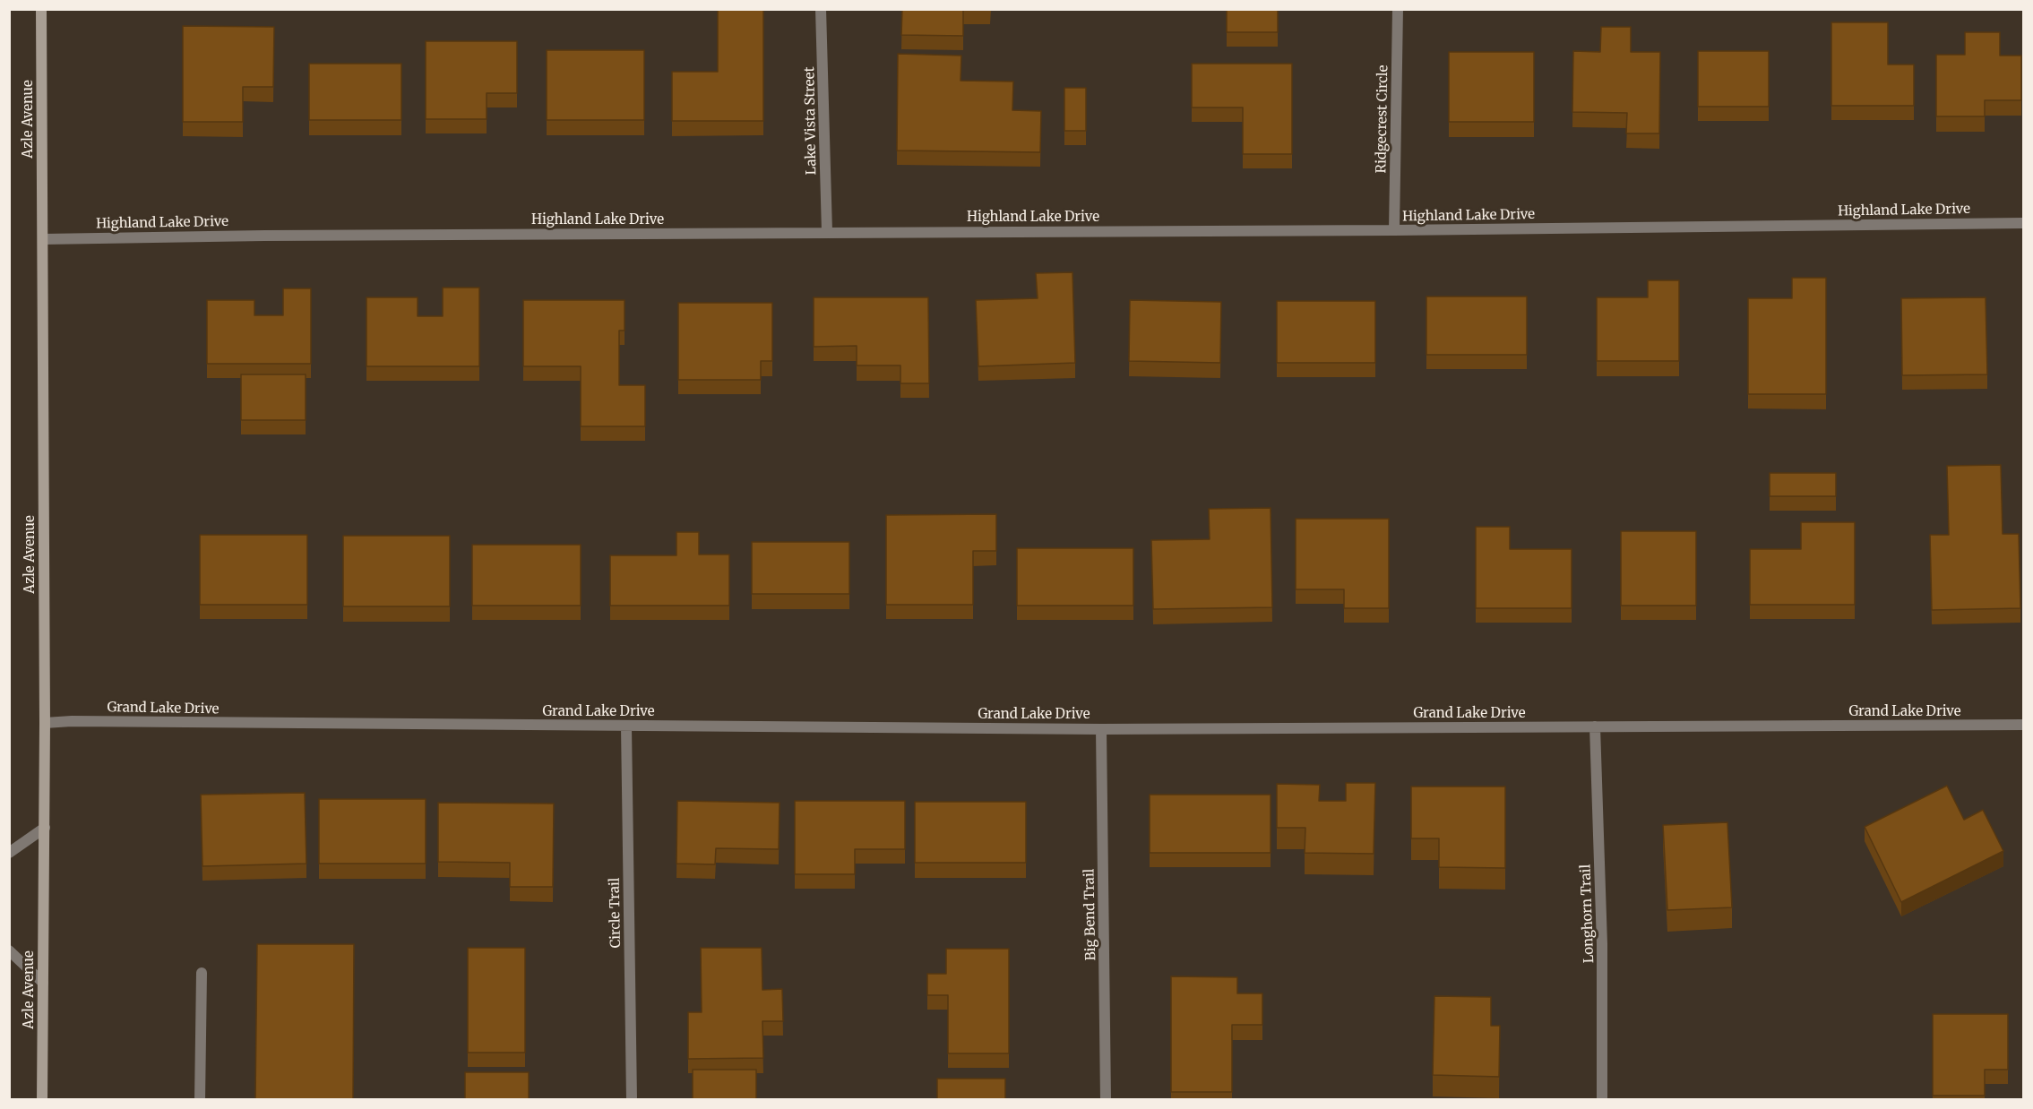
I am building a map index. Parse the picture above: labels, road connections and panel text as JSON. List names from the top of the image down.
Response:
{
  "streets": {
    "main road": ["Azle Avenue"],
    "street": [
      "Ridgecrest Circle",
      "Lake Vista Street",
      "Highland Lake Drive",
      "Grand Lake Drive",
      "Circle Trail",
      "Longhorn Trail",
      "Big Bend Trail"
    ]
  },
  "crossings": [
    ["Azle Avenue", "Highland Lake Drive"],
    ["Azle Avenue", "Grand Lake Drive"],
    ["Ridgecrest Circle", "Highland Lake Drive"],
    ["Lake Vista Street", "Highland Lake Drive"],
    ["Grand Lake Drive", "Circle Trail"],
    ["Grand Lake Drive", "Longhorn Trail"],
    ["Grand Lake Drive", "Big Bend Trail"]
  ]
}
